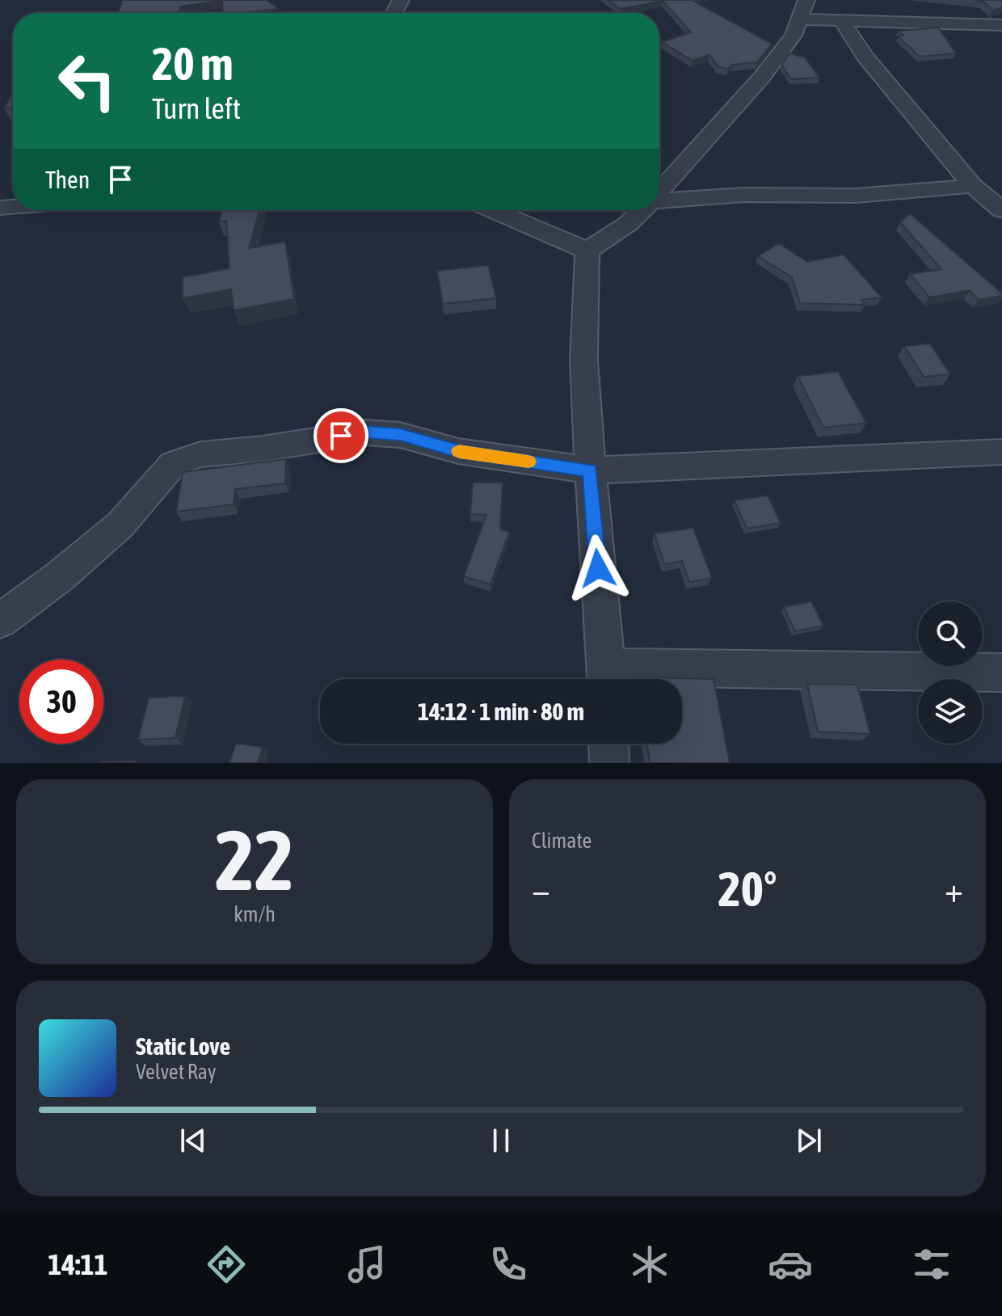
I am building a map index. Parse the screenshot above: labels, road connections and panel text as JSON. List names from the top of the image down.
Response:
{
  "page": {
    "turn": ["20 m", "Turn left"],
    "then": "Then",
    "limit": "30",
    "trip": "14:12 · 1 min · 80 m",
    "tile": [
      ["22", "km/h"],
      "Climate"
    ],
    "heat": ["−", "20°", "+"],
    "song": ["Static Love", "Velvet Ray"],
    "tabs": "14:11"
  }
}
